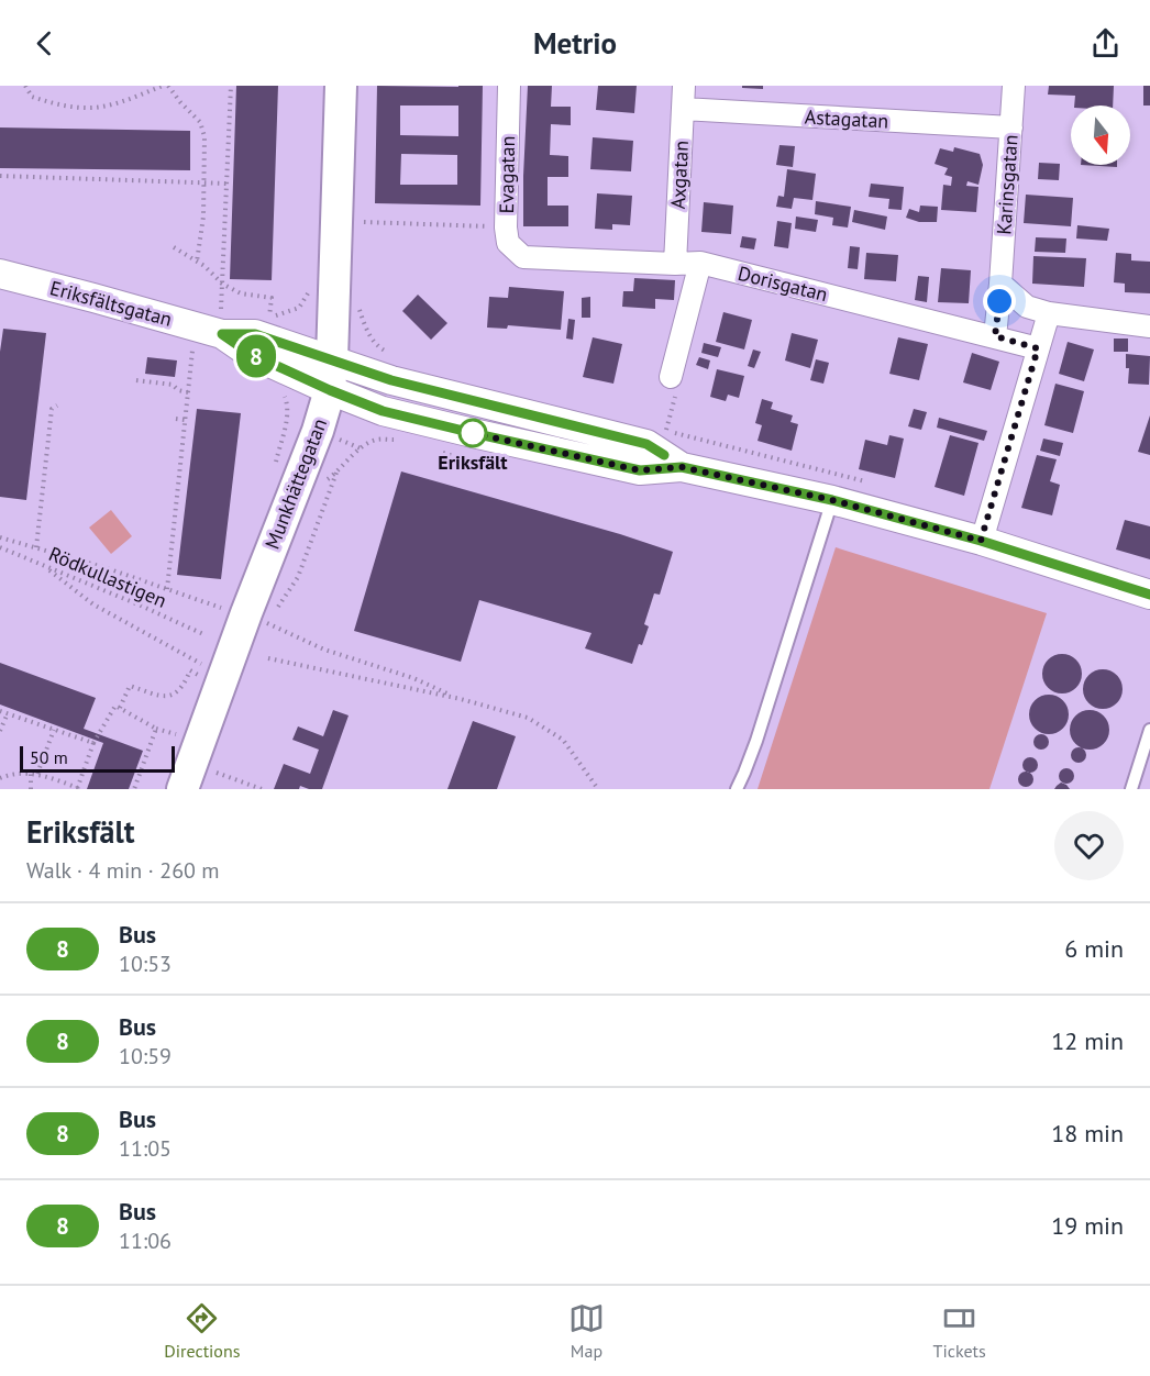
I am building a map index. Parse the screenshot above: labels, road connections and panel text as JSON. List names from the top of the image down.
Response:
{
  "streets": {
    "main road": ["Munkhättegatan"],
    "street": [
      "Astagatan",
      "Evagatan",
      "Axgatan",
      "Karinsgatan",
      "Dorisgatan",
      "Eriksfältsgatan"
    ],
    "path": ["Rödkullastigen"]
  },
  "crossings": [
    ["Astagatan", "Axgatan"],
    ["Astagatan", "Karinsgatan"],
    ["Evagatan", "Dorisgatan"],
    ["Axgatan", "Dorisgatan"],
    ["Karinsgatan", "Dorisgatan"],
    ["Eriksfältsgatan", "Munkhättegatan"]
  ],
  "places": ["Eriksfält"],
  "lines": ["bus line 8"],
  "scale_bar": "50 m",
  "north": "bottom",
  "page": {
    "header": "Metrio",
    "on_map": "8",
    "scale": "50 m",
    "heading": ["Eriksfält", "Walk · 4 min · 260 m"],
    "list": [
      {
        "mark": "8",
        "name": "Bus",
        "note": "10:53",
        "value": "6 min"
      },
      {
        "mark": "8",
        "name": "Bus",
        "note": "10:59",
        "value": "12 min"
      },
      {
        "mark": "8",
        "name": "Bus",
        "note": "11:05",
        "value": "18 min"
      },
      {
        "mark": "8",
        "name": "Bus",
        "note": "11:06",
        "value": "19 min"
      }
    ],
    "tabs": ["Directions", "Map", "Tickets"]
  }
}
